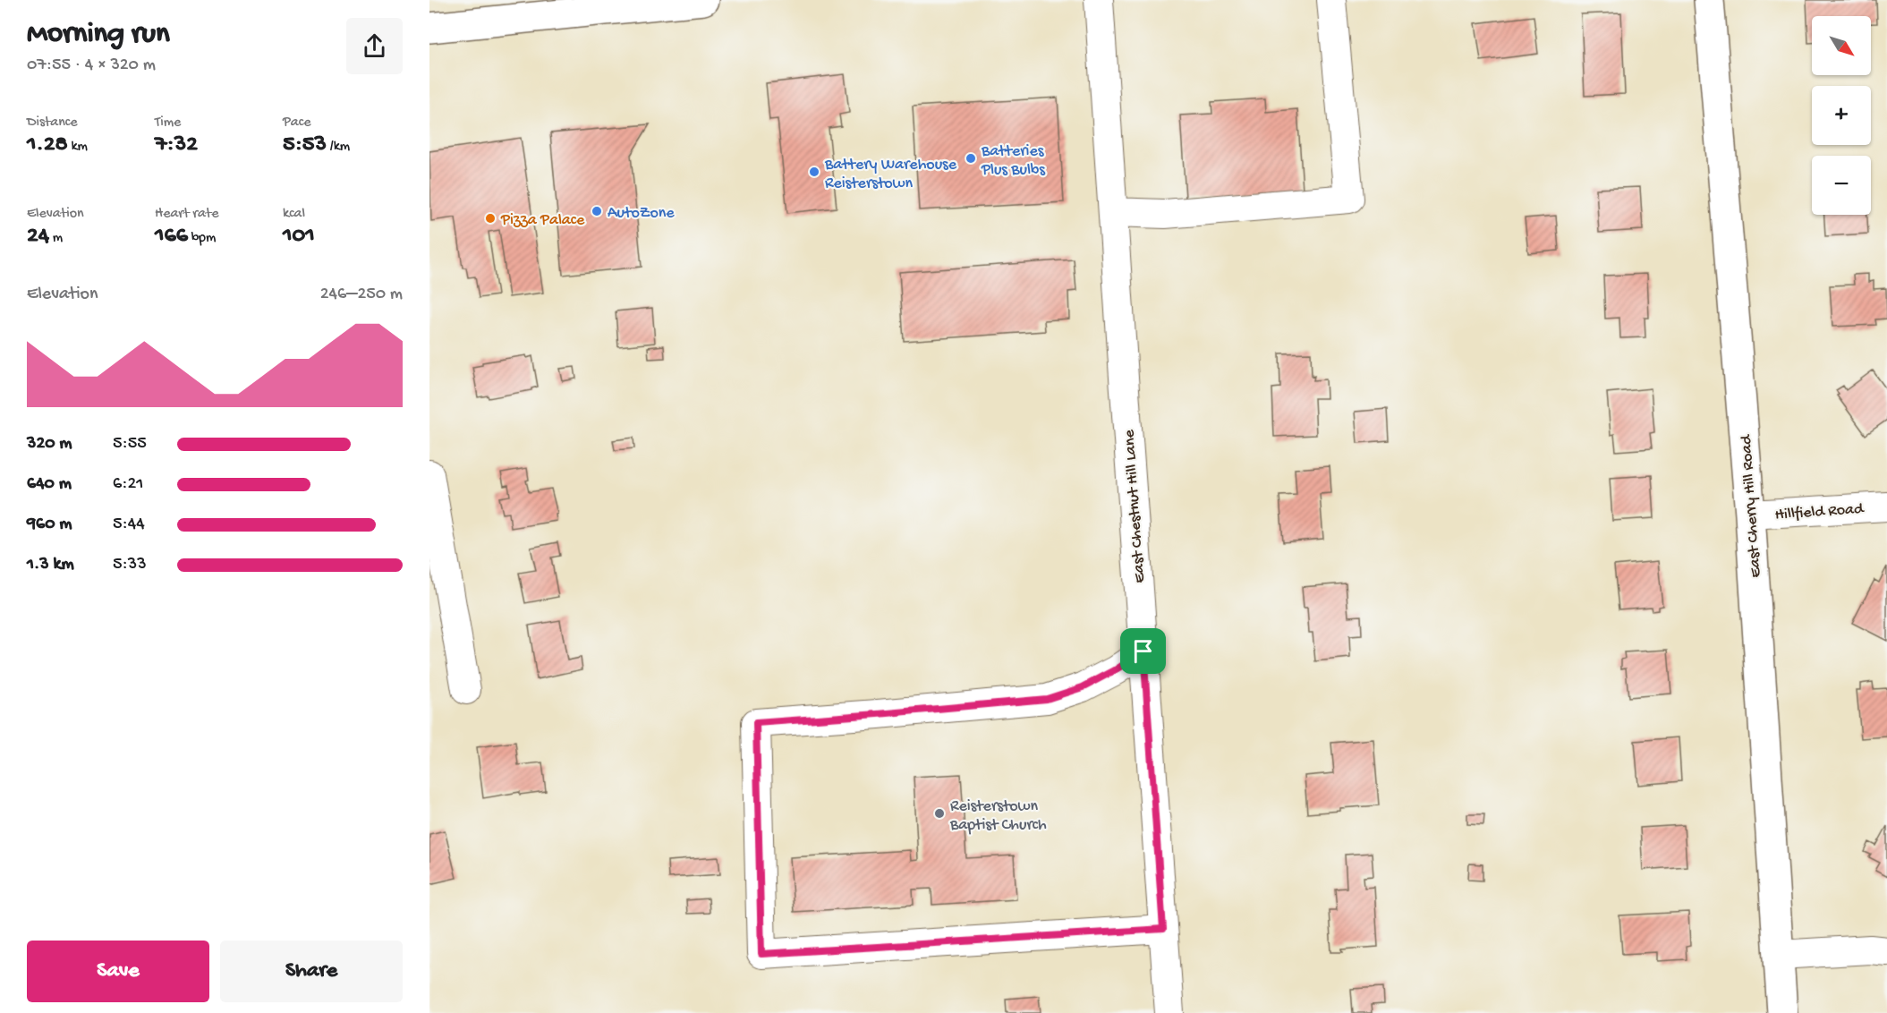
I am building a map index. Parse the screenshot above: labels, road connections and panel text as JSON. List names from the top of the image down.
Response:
{
  "streets": {
    "main road": ["East Cherry Hill Road"],
    "street": ["East Chestnut Hill Lane", "Hillfield Road"]
  },
  "crossings": [
    ["East Cherry Hill Road", "Hillfield Road"]
  ],
  "places": [
    "Batteries Plus Bulbs",
    "Battery Warehouse Reisterstown",
    "AutoZone",
    "Pizza Palace",
    "Reisterstown Baptist Church"
  ],
  "north": "bottom right",
  "page": {
    "heading": ["Morning run", "07:55 · 4 × 320 m"],
    "map_buttons": ["+", "−"],
    "stats": [
      ["Distance", "1.28 km"],
      ["Time", "7:32"],
      ["Pace", "5:53 /km"],
      ["Elevation", "24 m"],
      ["Heart rate", "166 bpm"],
      ["kcal", "101"]
    ],
    "chart": ["Elevation", "246–250 m"],
    "list": [
      {
        "name": "320 m",
        "note": "5:55"
      },
      {
        "name": "640 m",
        "note": "6:21"
      },
      {
        "name": "960 m",
        "note": "5:44"
      },
      {
        "name": "1.3 km",
        "note": "5:33"
      }
    ],
    "buttons": ["Save", "Share"]
  }
}
